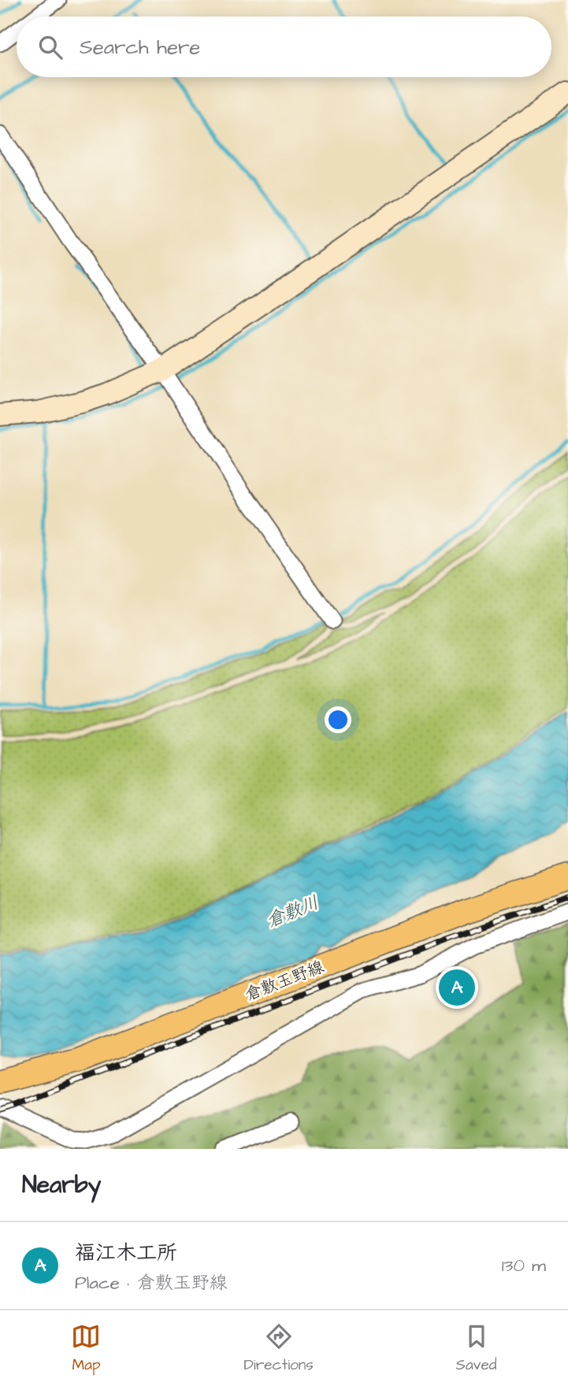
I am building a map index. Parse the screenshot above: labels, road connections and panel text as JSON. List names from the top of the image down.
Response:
{
  "streets": {
    "main road": ["倉敷玉野線"]
  },
  "water": ["倉敷川"],
  "page": {
    "search": "Search here",
    "pins": "A",
    "heading": "Nearby",
    "list": [
      {
        "mark": "A",
        "name": "福江木工所",
        "note": "Place · 倉敷玉野線",
        "value": "130 m"
      }
    ],
    "nav": ["Map", "Directions", "Saved"]
  }
}
